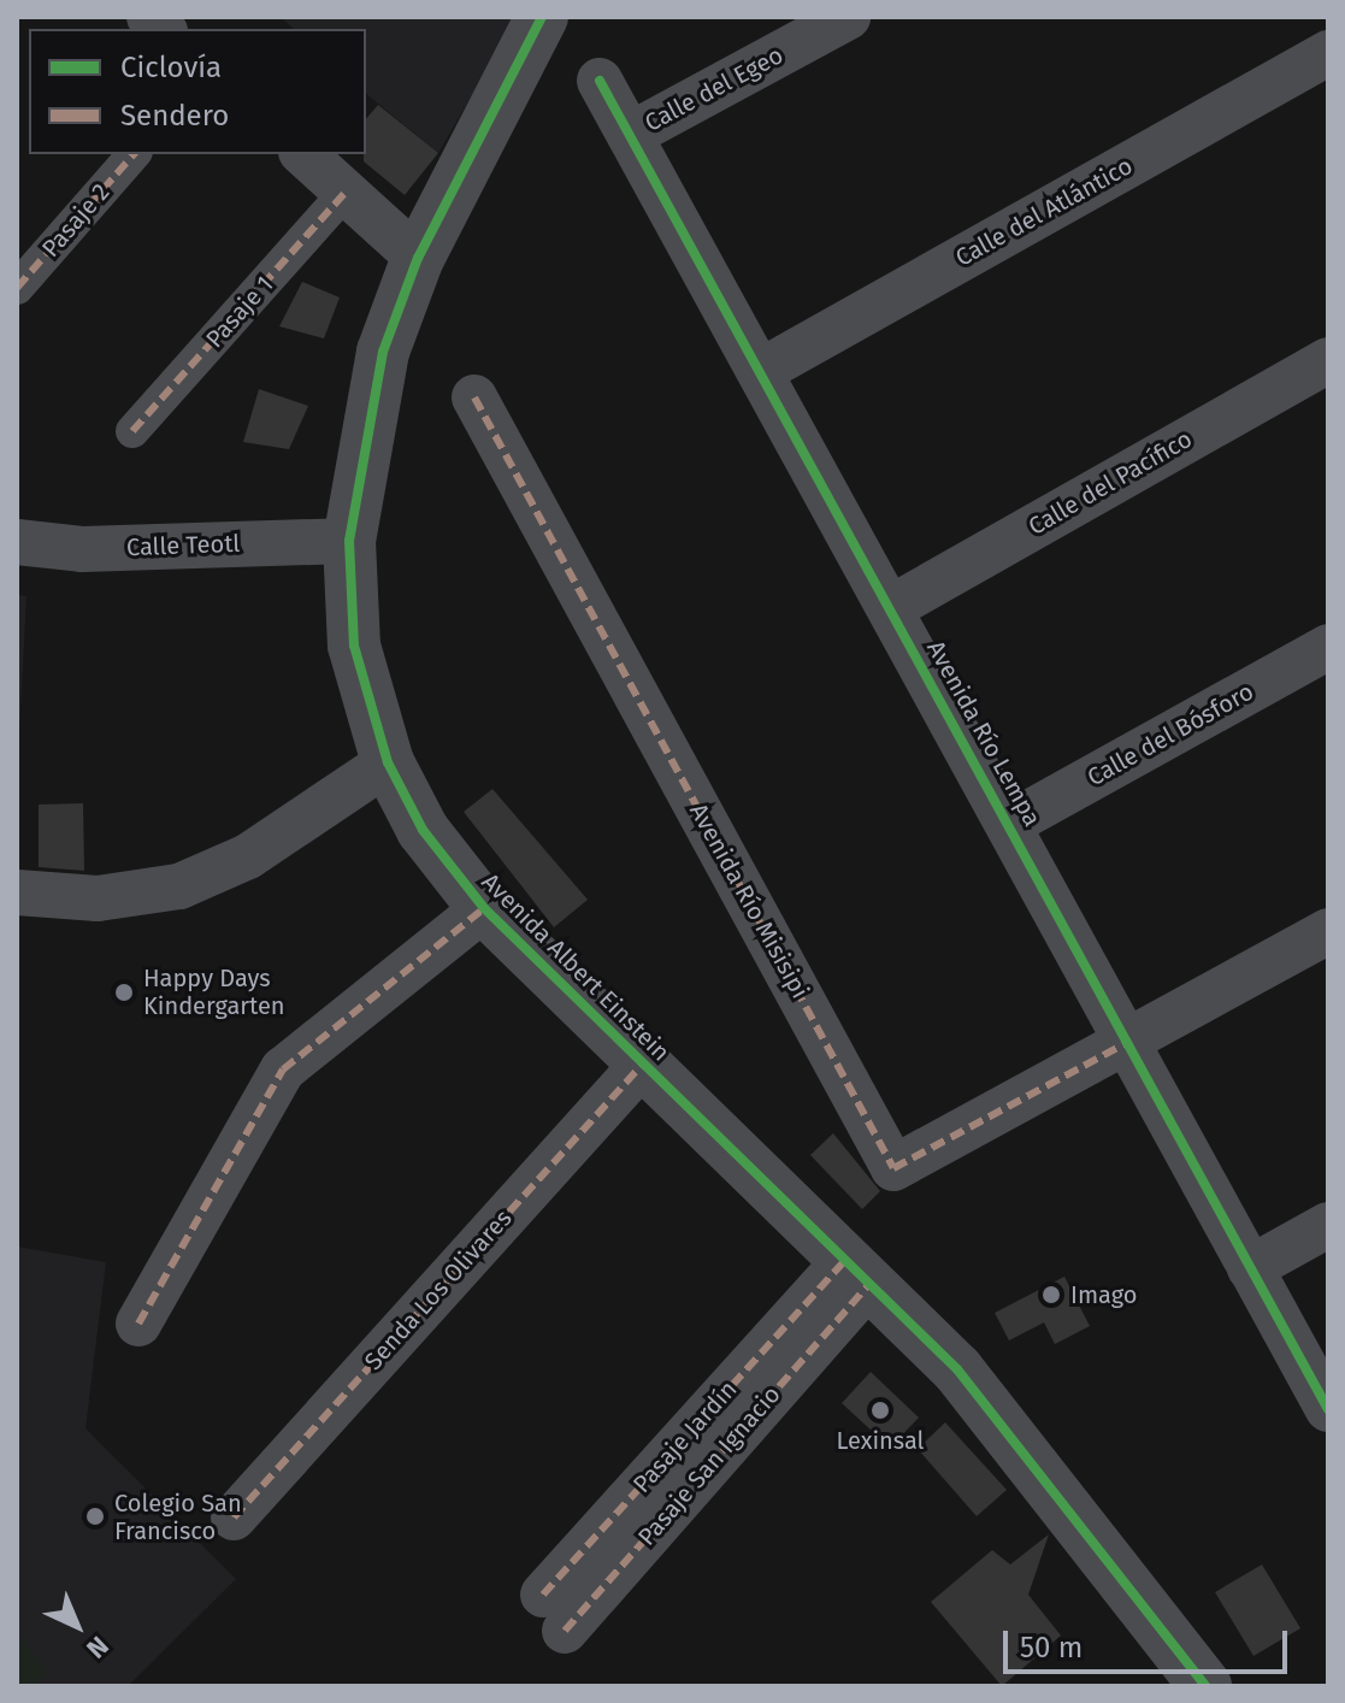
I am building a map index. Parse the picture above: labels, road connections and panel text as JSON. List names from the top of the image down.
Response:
{
  "streets": {
    "street": [
      "Calle del Egeo",
      "Calle del Atlántico",
      "Pasaje 2",
      "Pasaje 1",
      "Calle del Pacífico",
      "Calle Teotl",
      "Avenida Río Lempa",
      "Calle del Bósforo",
      "Avenida Río Misisipi",
      "Avenida Albert Einstein",
      "Senda Los Olivares",
      "Pasaje Jardín"
    ]
  },
  "crossings": [
    ["Calle del Egeo", "Avenida Río Lempa"],
    ["Calle del Atlántico", "Avenida Río Lempa"],
    ["Calle del Pacífico", "Avenida Río Lempa"],
    ["Calle Teotl", "Avenida Albert Einstein"],
    ["Avenida Río Lempa", "Calle del Bósforo"],
    ["Avenida Río Lempa", "Avenida Río Misisipi"],
    ["Avenida Albert Einstein", "Senda Los Olivares"],
    ["Avenida Albert Einstein", "Pasaje Jardín"]
  ],
  "places": [
    "Happy Days Kindergarten",
    "Imago",
    "Lexinsal",
    "Colegio San Francisco"
  ],
  "legend": ["Ciclovía", "Sendero"],
  "scale_bar": "50 m",
  "north": "bottom right"
}
